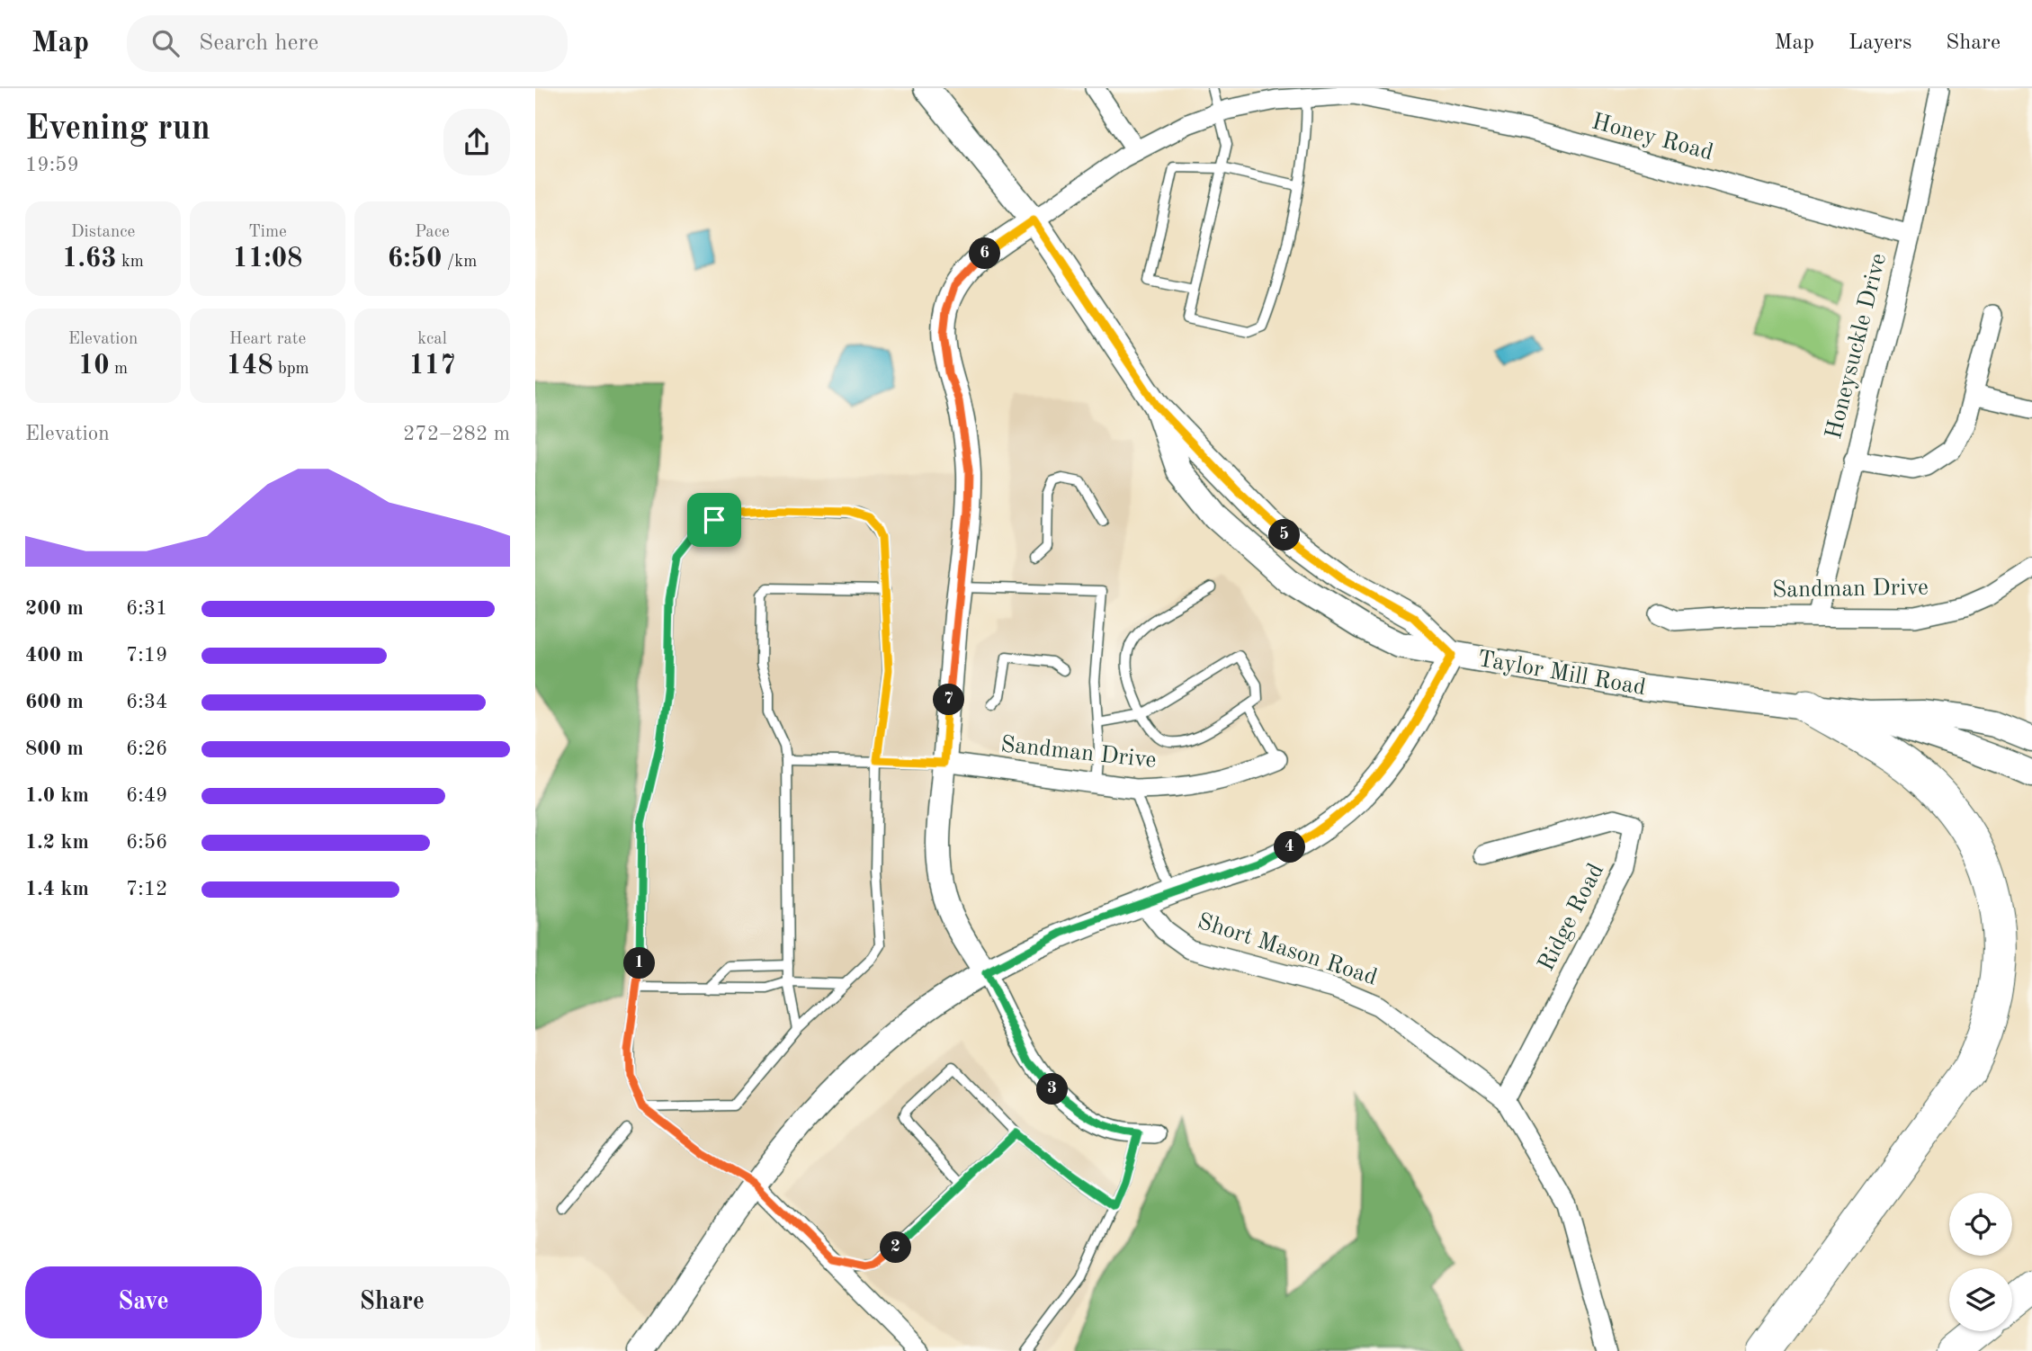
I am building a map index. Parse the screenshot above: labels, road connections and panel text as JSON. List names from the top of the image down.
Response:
{
  "streets": {
    "main road": ["Taylor Mill Road"],
    "street": [
      "Honey Road",
      "Honeysuckle Drive",
      "Sandman Drive",
      "Ridge Road",
      "Short Mason Road"
    ]
  },
  "crossings": [
    ["Honey Road", "Honeysuckle Drive"],
    ["Honeysuckle Drive", "Sandman Drive"],
    ["Taylor Mill Road", "Short Mason Road"],
    ["Ridge Road", "Short Mason Road"]
  ],
  "page": {
    "header": "Map",
    "search": "Search here",
    "nav": ["Map", "Layers", "Share"],
    "heading": ["Evening run", "19:59"],
    "stats": [
      ["Distance", "1.63 km"],
      ["Time", "11:08"],
      ["Pace", "6:50 /km"],
      ["Elevation", "10 m"],
      ["Heart rate", "148 bpm"],
      ["kcal", "117"]
    ],
    "pins": [
      "6",
      "5",
      "7",
      "4",
      "1",
      "3",
      "2"
    ],
    "chart": ["Elevation", "272–282 m"],
    "list": [
      {
        "name": "200 m",
        "note": "6:31"
      },
      {
        "name": "400 m",
        "note": "7:19"
      },
      {
        "name": "600 m",
        "note": "6:34"
      },
      {
        "name": "800 m",
        "note": "6:26"
      },
      {
        "name": "1.0 km",
        "note": "6:49"
      },
      {
        "name": "1.2 km",
        "note": "6:56"
      },
      {
        "name": "1.4 km",
        "note": "7:12"
      }
    ],
    "buttons": ["Save", "Share"]
  }
}
